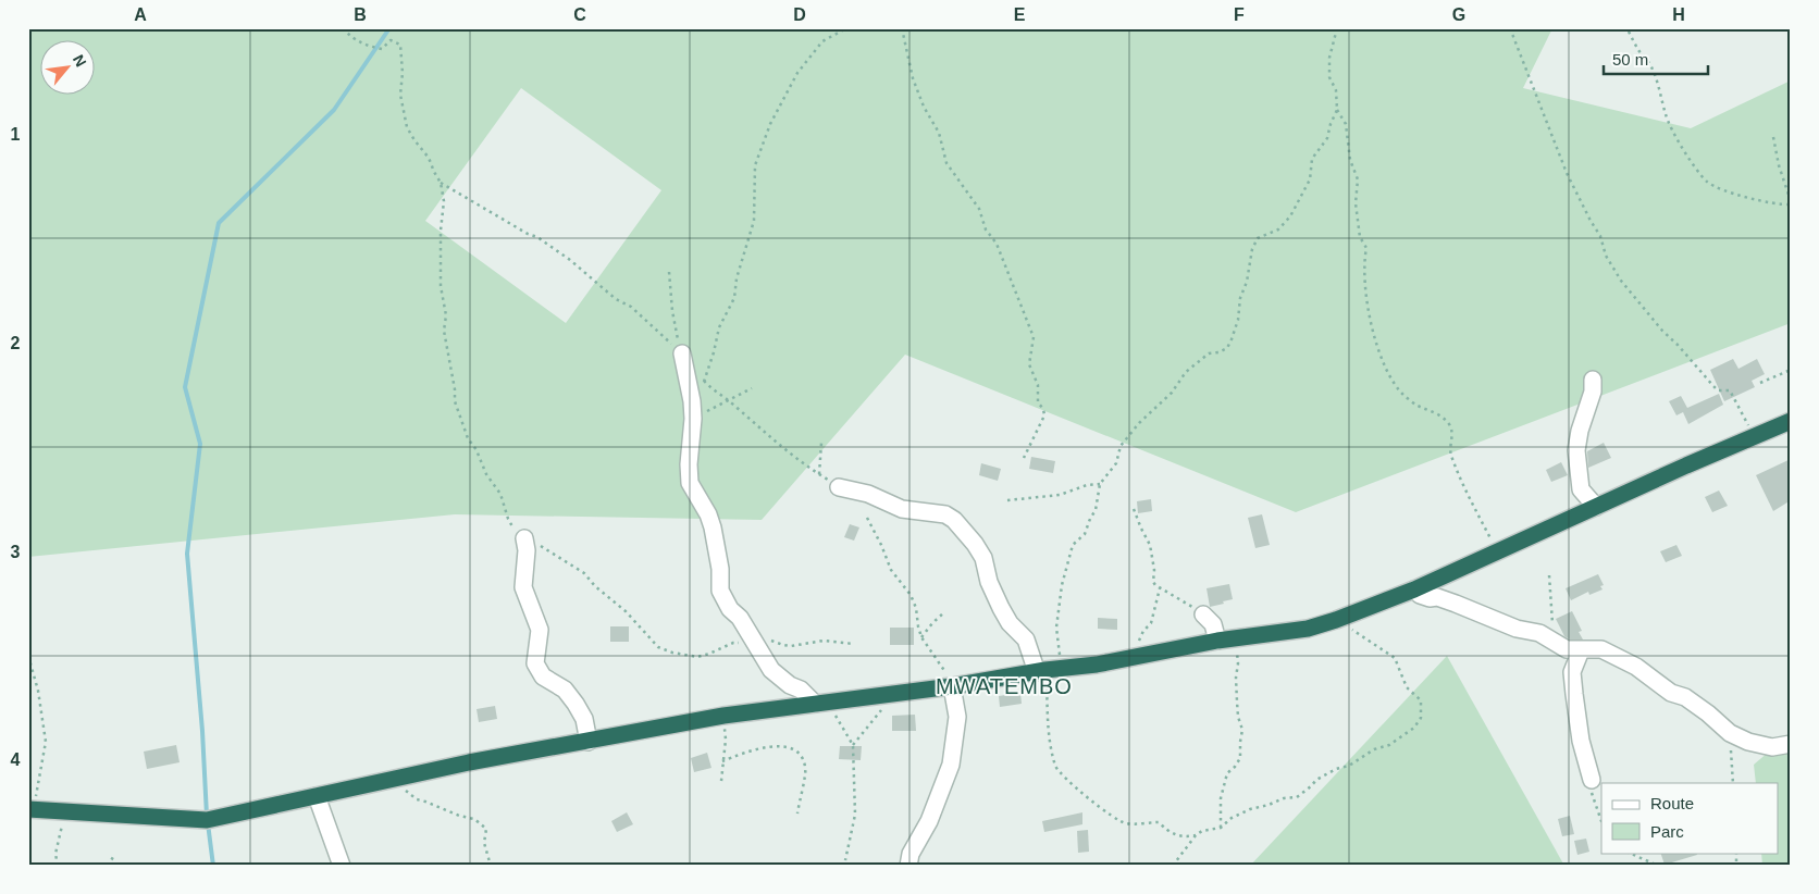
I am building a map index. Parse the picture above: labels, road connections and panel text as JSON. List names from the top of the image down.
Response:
{
  "districts": ["MWATEMBO"],
  "legend": ["Route", "Parc"],
  "scale_bar": "50 m",
  "north": "top right",
  "grid": {
    "columns": [
      "A",
      "B",
      "C",
      "D",
      "E",
      "F",
      "G",
      "H"
    ],
    "rows": [
      "1",
      "2",
      "3",
      "4"
    ]
  }
}
